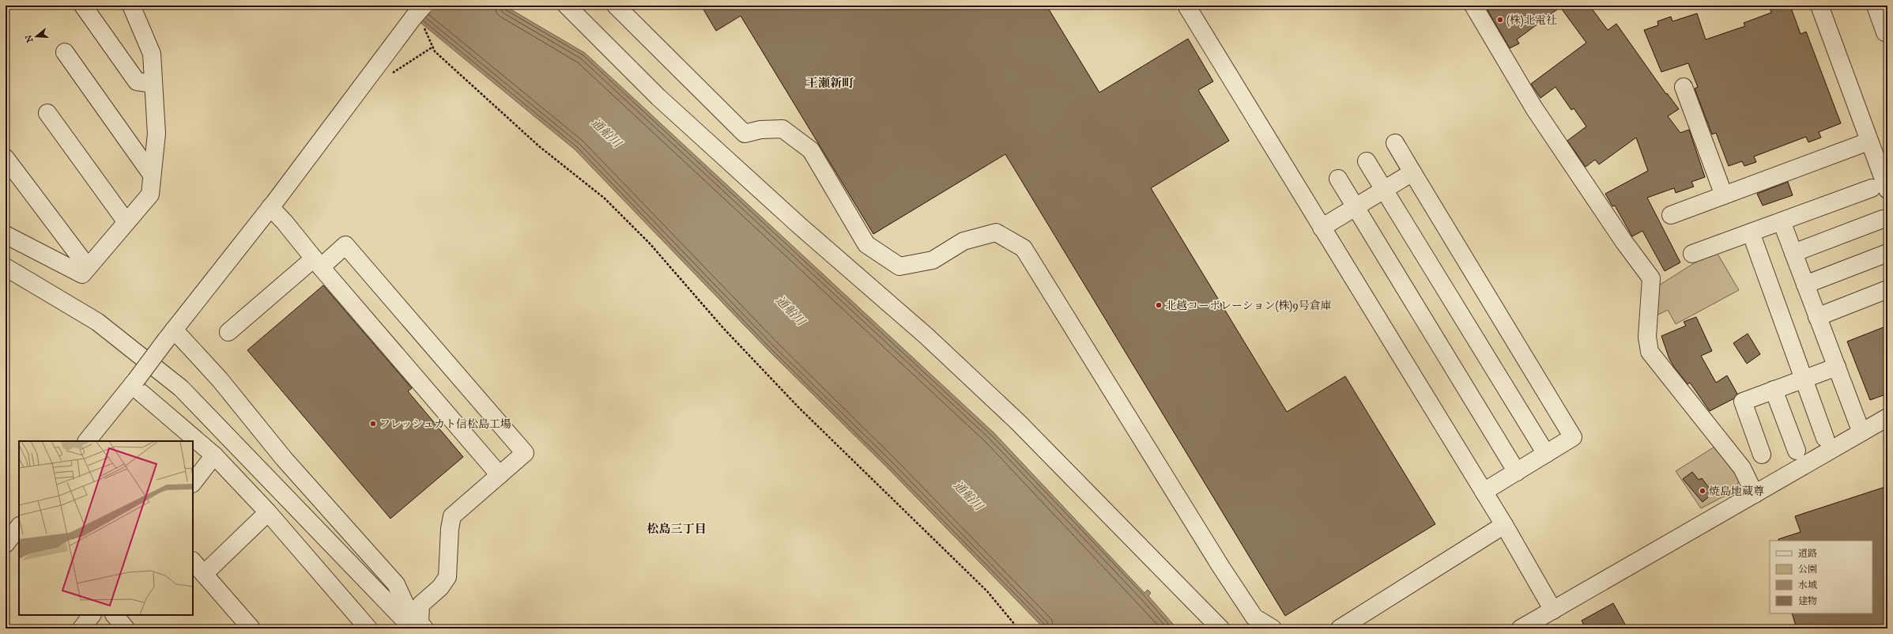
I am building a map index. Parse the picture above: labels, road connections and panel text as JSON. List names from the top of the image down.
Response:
{
  "districts": ["王瀬新町", "松島三丁目"],
  "water": ["通船川"],
  "places": [
    "(株)北電社",
    "北越コーポレーション(株)9号倉庫",
    "フレッシュカト信松島工場",
    "焼島地蔵尊"
  ],
  "legend": [
    "道路",
    "公園",
    "水域",
    "建物"
  ],
  "north": "left"
}
